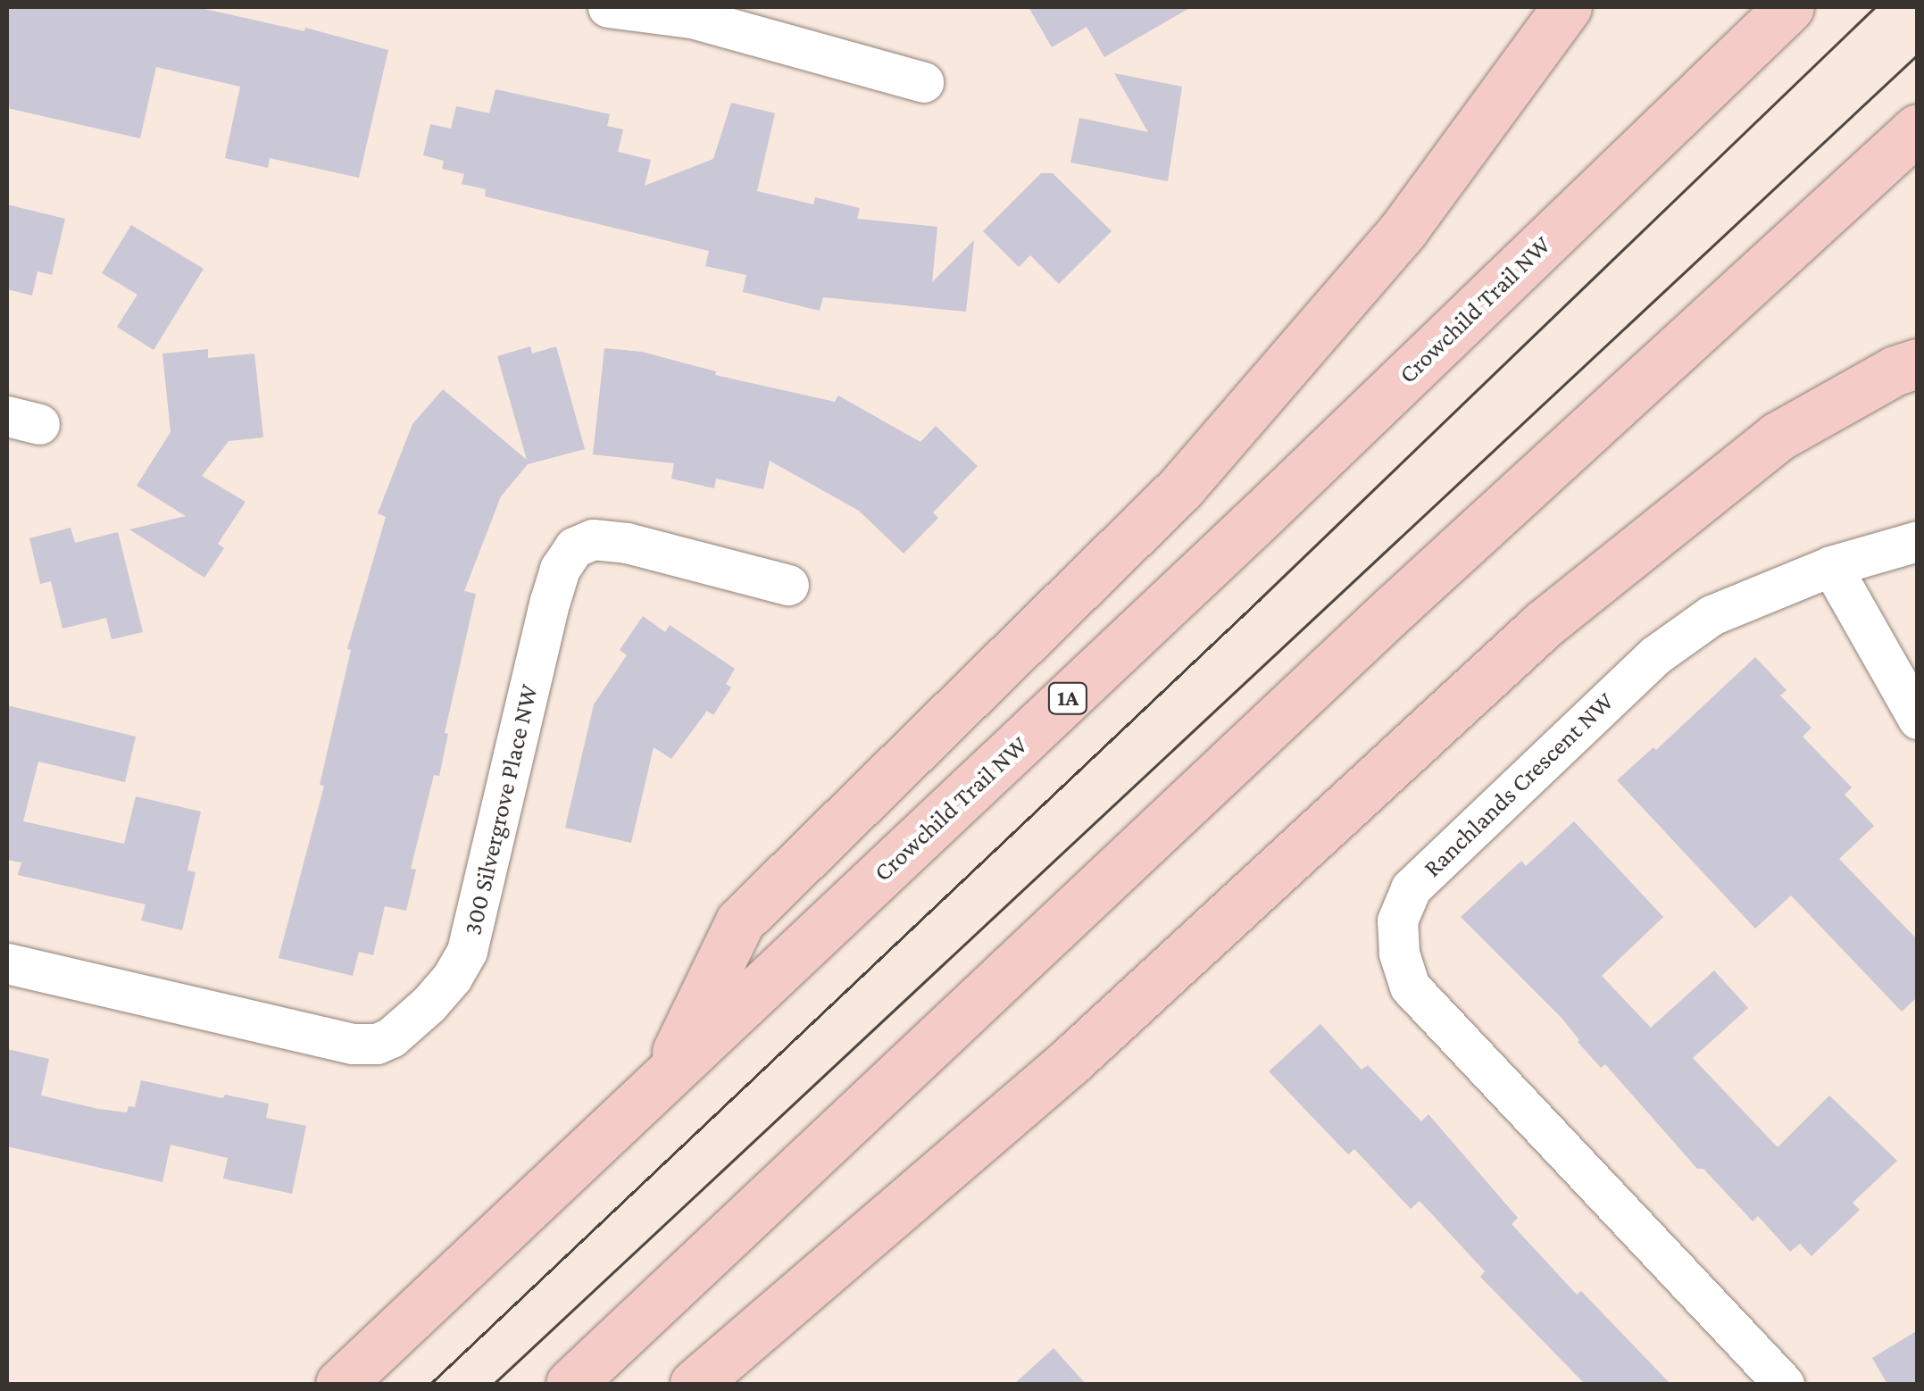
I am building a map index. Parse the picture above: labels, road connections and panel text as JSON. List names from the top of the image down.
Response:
{
  "streets": {
    "highway": ["Crowchild Trail NW", "1A"],
    "street": ["Ranchlands Crescent NW", "300 Silvergrove Place NW"]
  }
}
